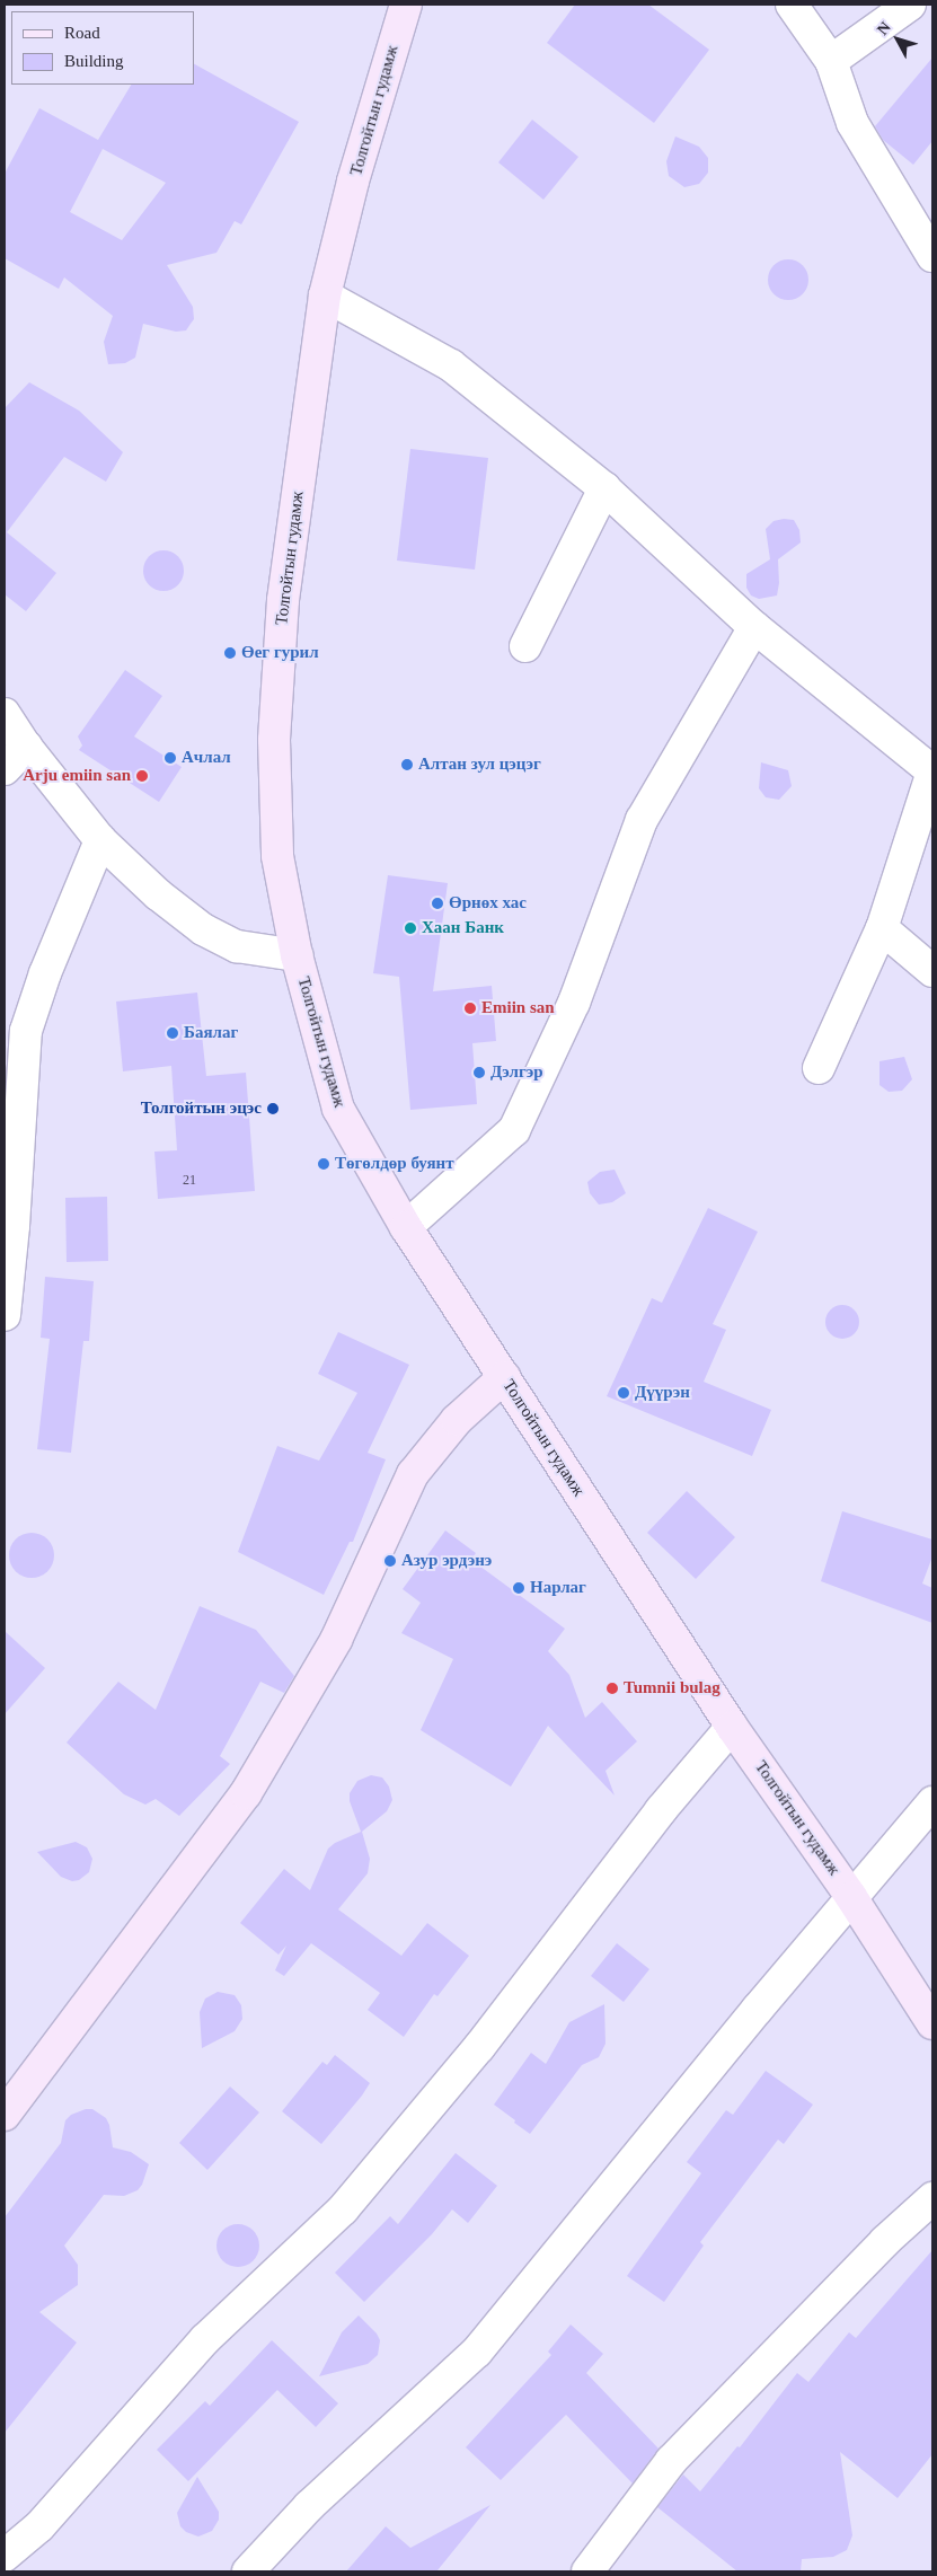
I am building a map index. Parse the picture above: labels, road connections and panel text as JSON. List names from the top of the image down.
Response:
{
  "streets": {
    "main road": ["Толгойтын гудамж"]
  },
  "places": [
    "Өег гурил",
    "Ачлал",
    "Алтан зул цэцэг",
    "Arju emiin san",
    "Өрнөх хас",
    "Хаан Банк",
    "Emiin san",
    "Баялаг",
    "Дэлгэр",
    "Толгойтын эцэс",
    "Төгөлдөр буянт",
    "Дүүрэн",
    "Азур эрдэнэ",
    "Нарлаг",
    "Tumnii bulag"
  ],
  "house_numbers": ["21"],
  "legend": ["Road", "Building"],
  "north": "top left"
}
